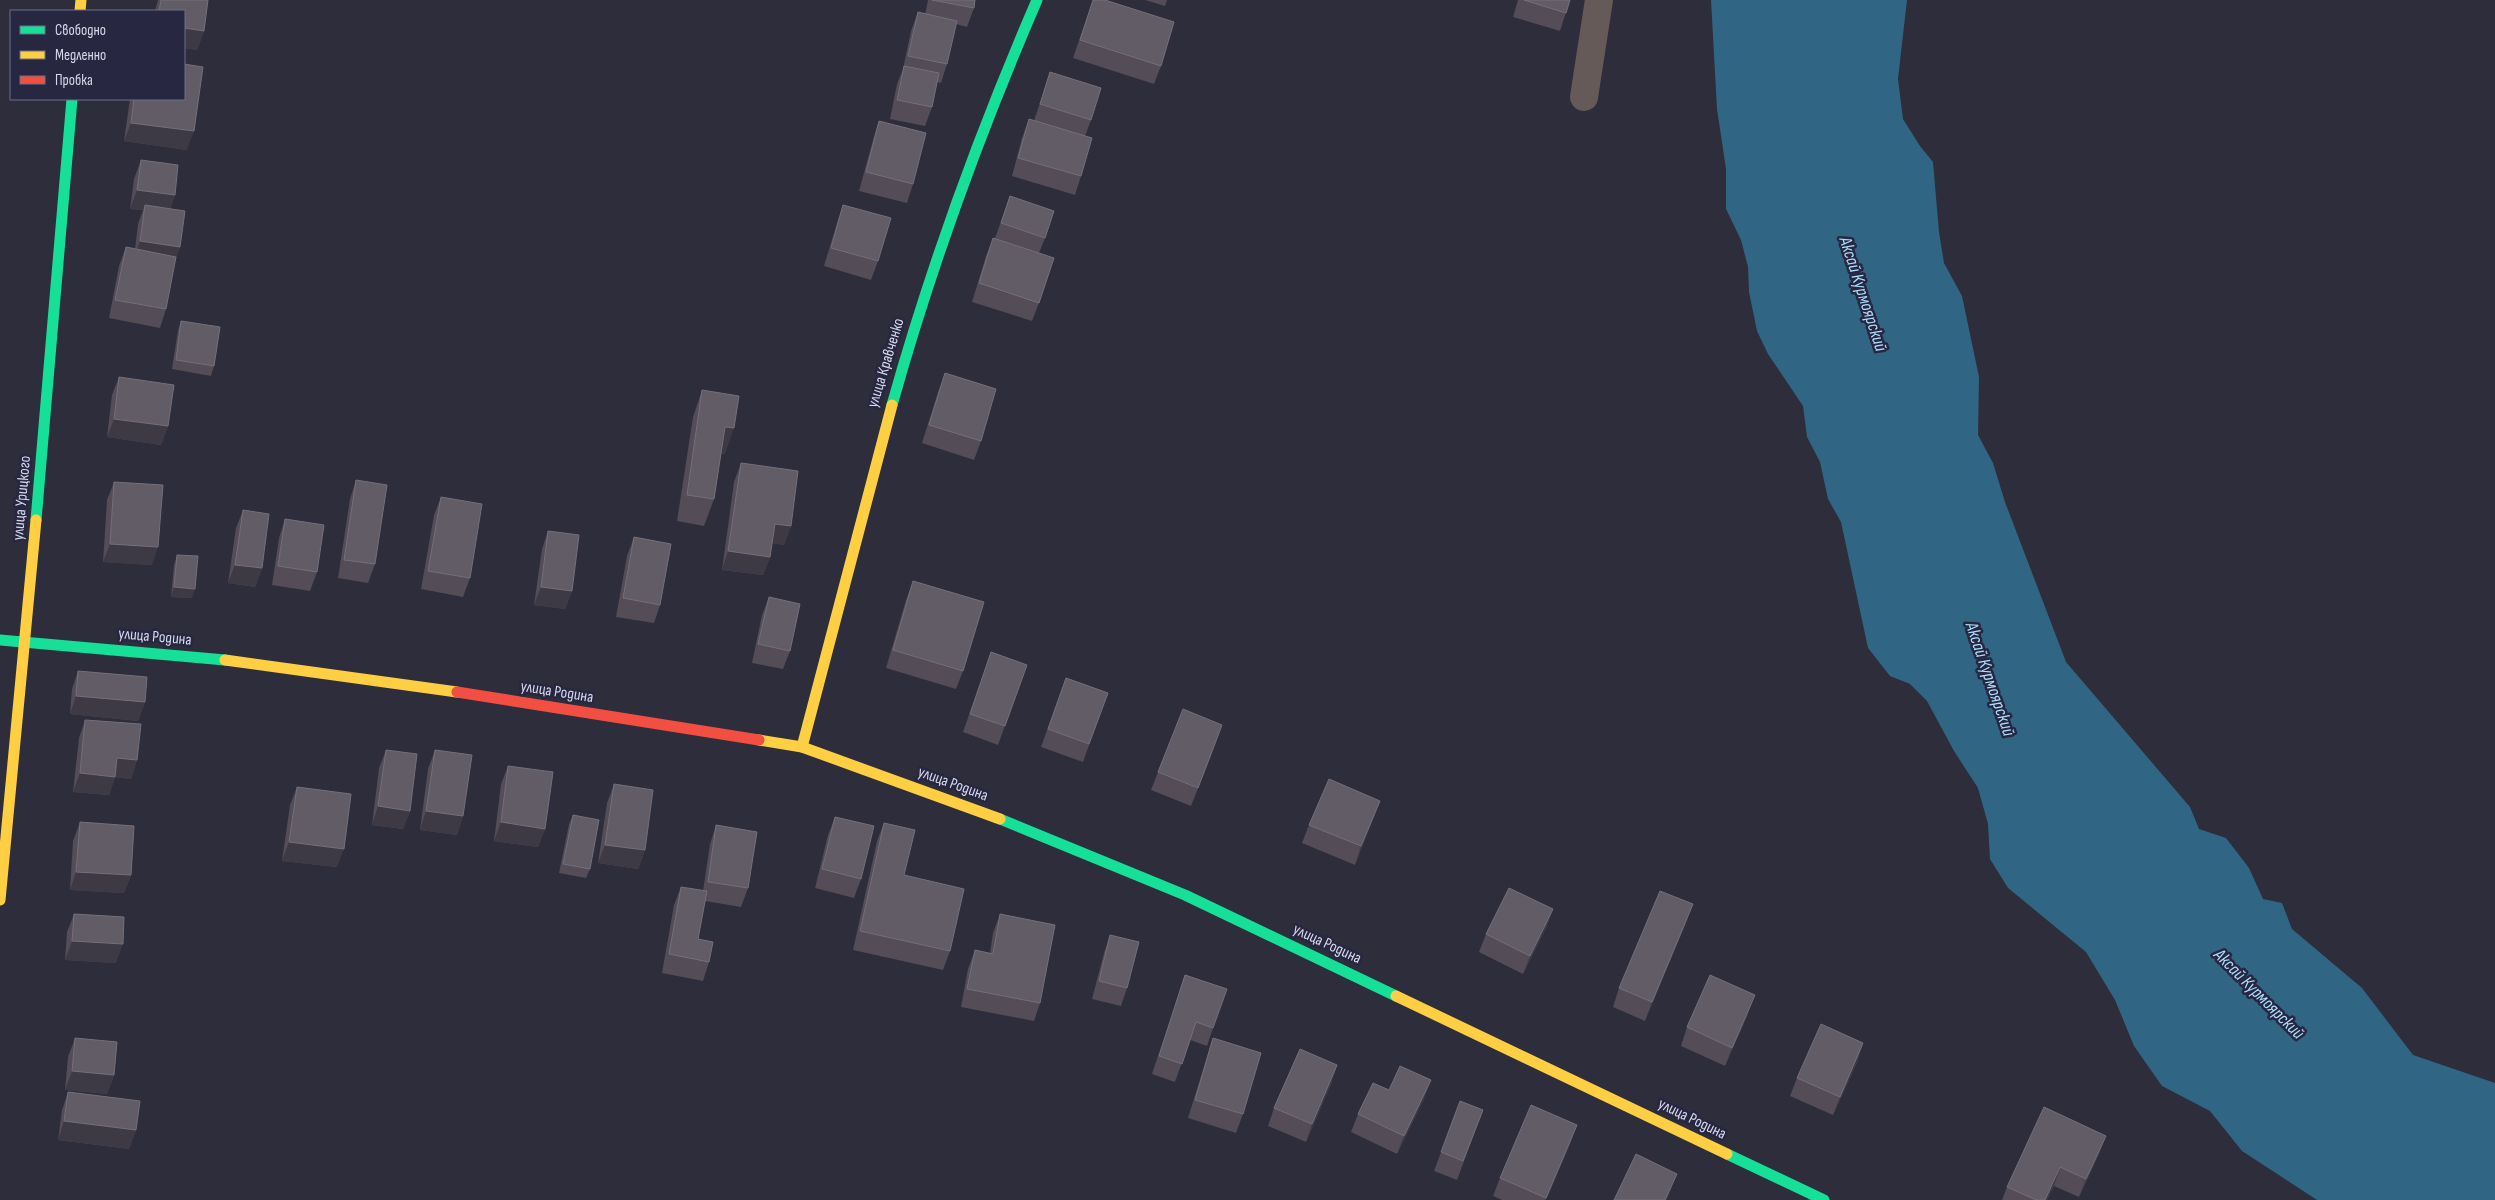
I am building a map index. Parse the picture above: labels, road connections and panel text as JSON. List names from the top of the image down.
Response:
{
  "streets": {
    "street": ["улица Кравченко", "улица Урицкого", "улица Родина"]
  },
  "crossings": [
    ["улица Кравченко", "улица Родина"],
    ["улица Урицкого", "улица Родина"]
  ],
  "water": ["Аксай Курмоярский"],
  "legend": ["Свободно", "Медленно", "Пробка"]
}
